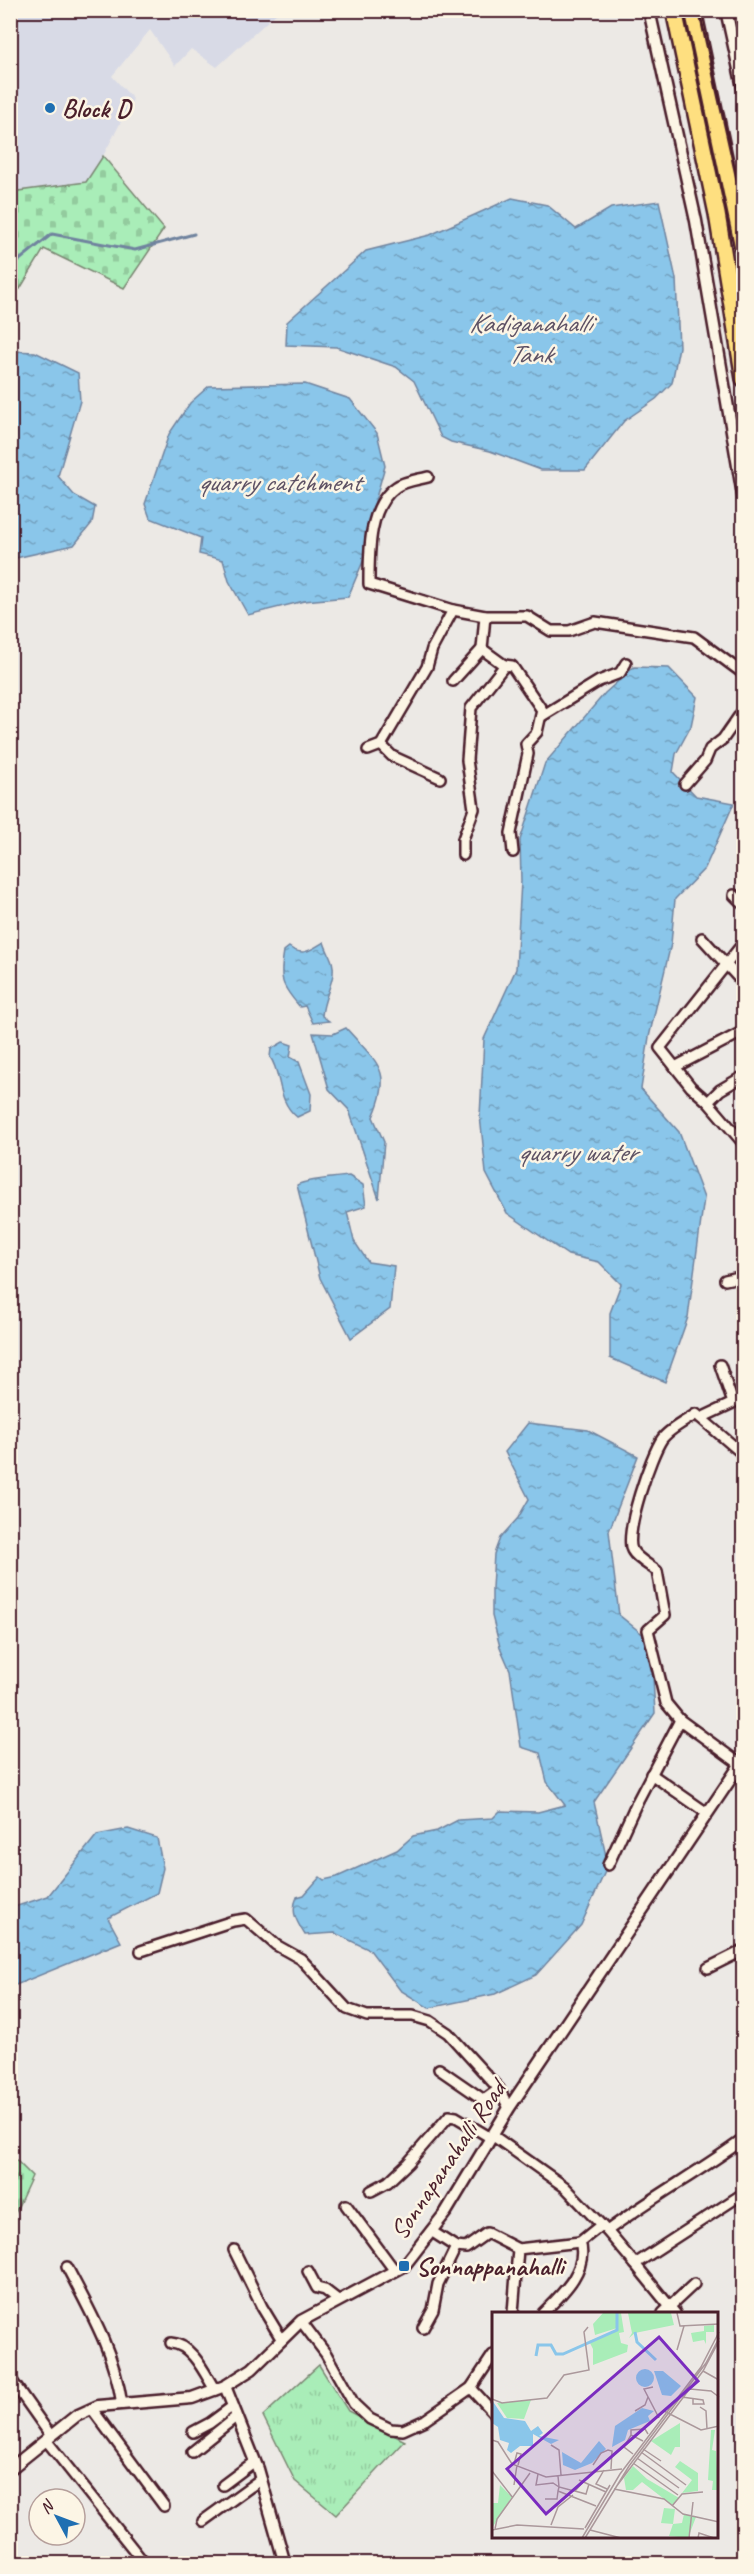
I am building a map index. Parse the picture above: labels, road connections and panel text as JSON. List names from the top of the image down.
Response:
{
  "streets": {
    "street": ["Sonnapanahalli Road"]
  },
  "water": ["Kadiganahalli Tank", "quarry catchment", "quarry water"],
  "places": {
    "other": ["Block D"],
    "transit": ["Sonnappanahalli"]
  },
  "north": "top left"
}
